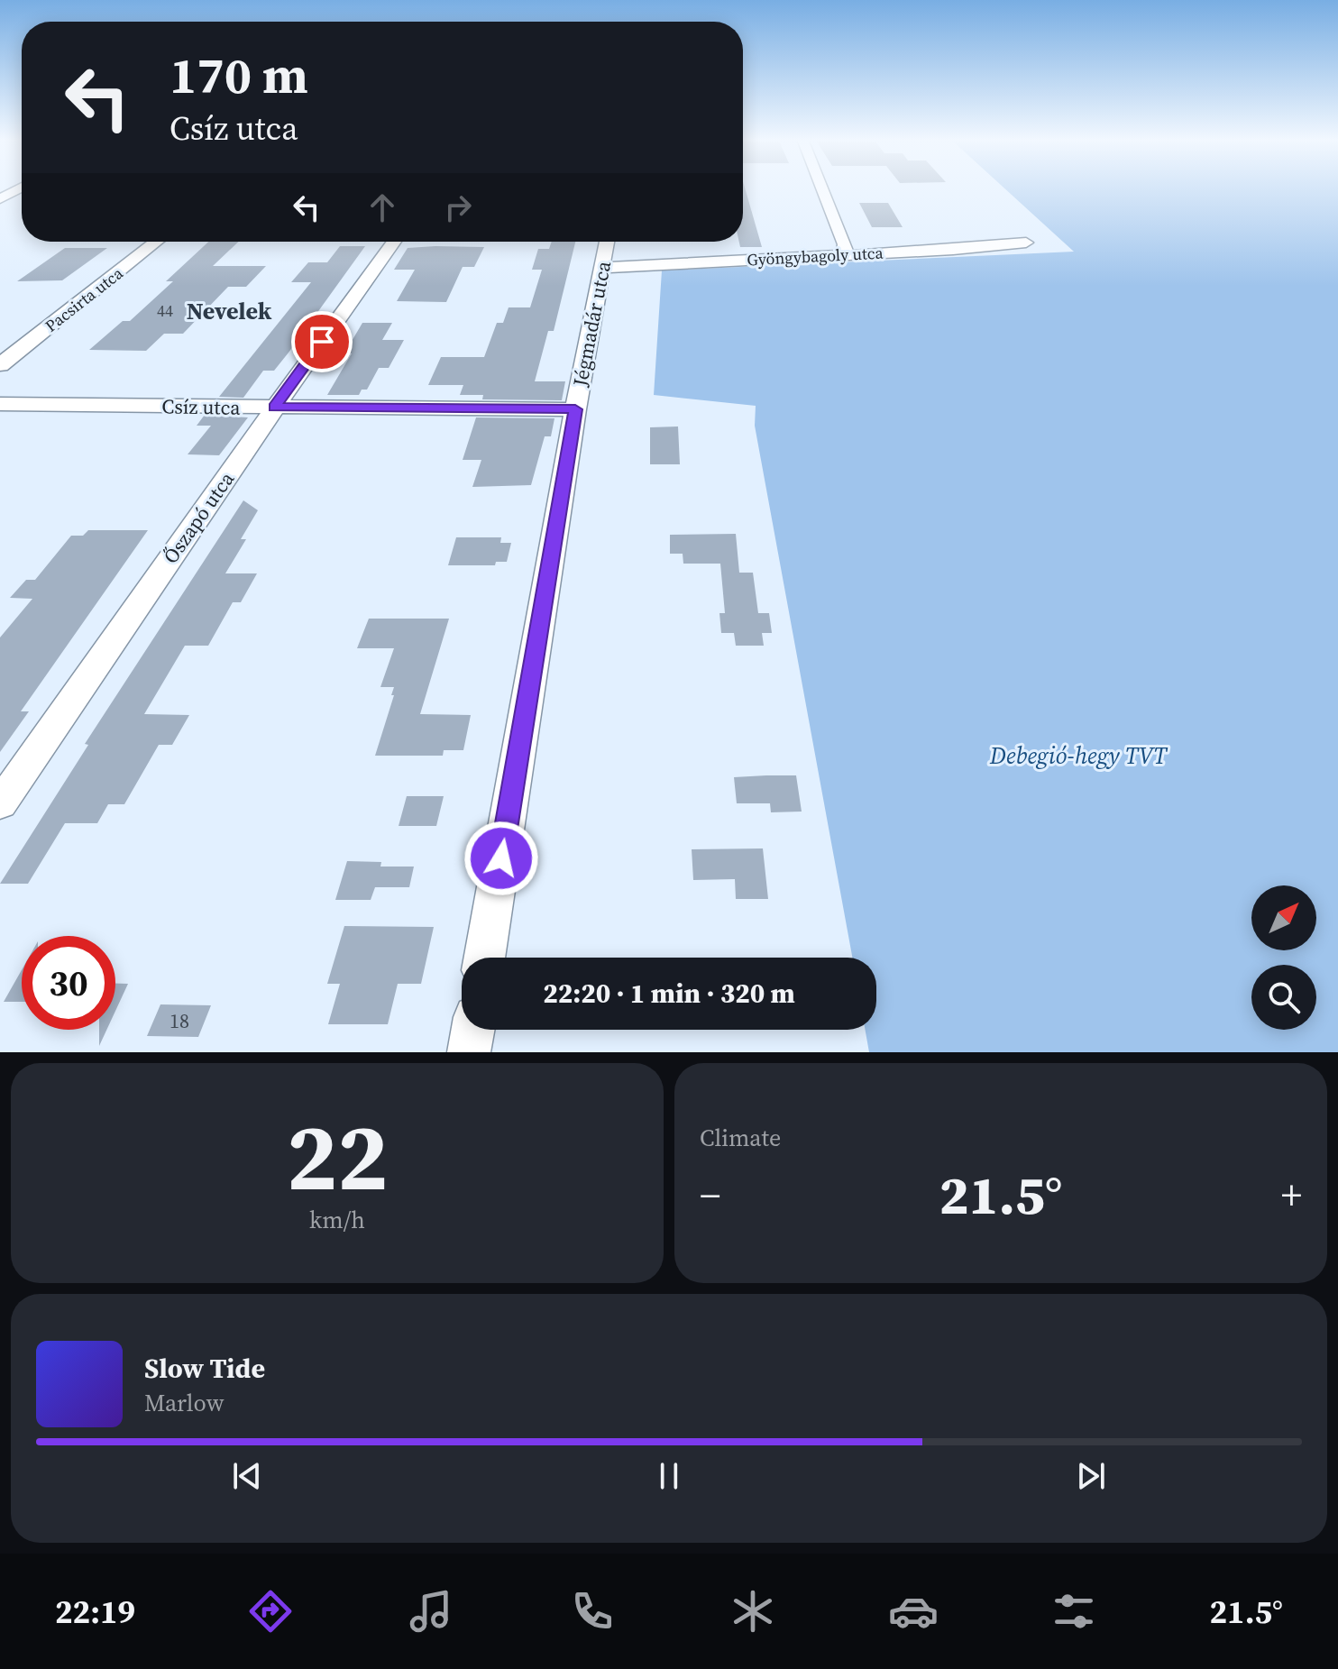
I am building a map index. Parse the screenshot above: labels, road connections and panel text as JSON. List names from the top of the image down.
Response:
{
  "streets": {
    "street": [
      "Gyöngybagoly utca",
      "Pacsirta utca",
      "Jégmadár utca",
      "Csíz utca",
      "Őszapó utca"
    ]
  },
  "crossings": [
    ["Gyöngybagoly utca", "Jégmadár utca"],
    ["Jégmadár utca", "Csíz utca"],
    ["Csíz utca", "Őszapó utca"]
  ],
  "districts": ["Nevelek"],
  "parks": ["Debegió-hegy TVT"],
  "house_numbers": ["44", "18"],
  "north": "top right",
  "page": {
    "turn": ["170 m", "Csíz utca"],
    "limit": "30",
    "trip": "22:20 · 1 min · 320 m",
    "tile": [
      ["22", "km/h"],
      "Climate"
    ],
    "heat": ["−", "21.5°", "+"],
    "song": ["Slow Tide", "Marlow"],
    "tabs": ["22:19", "21.5°"]
  }
}
